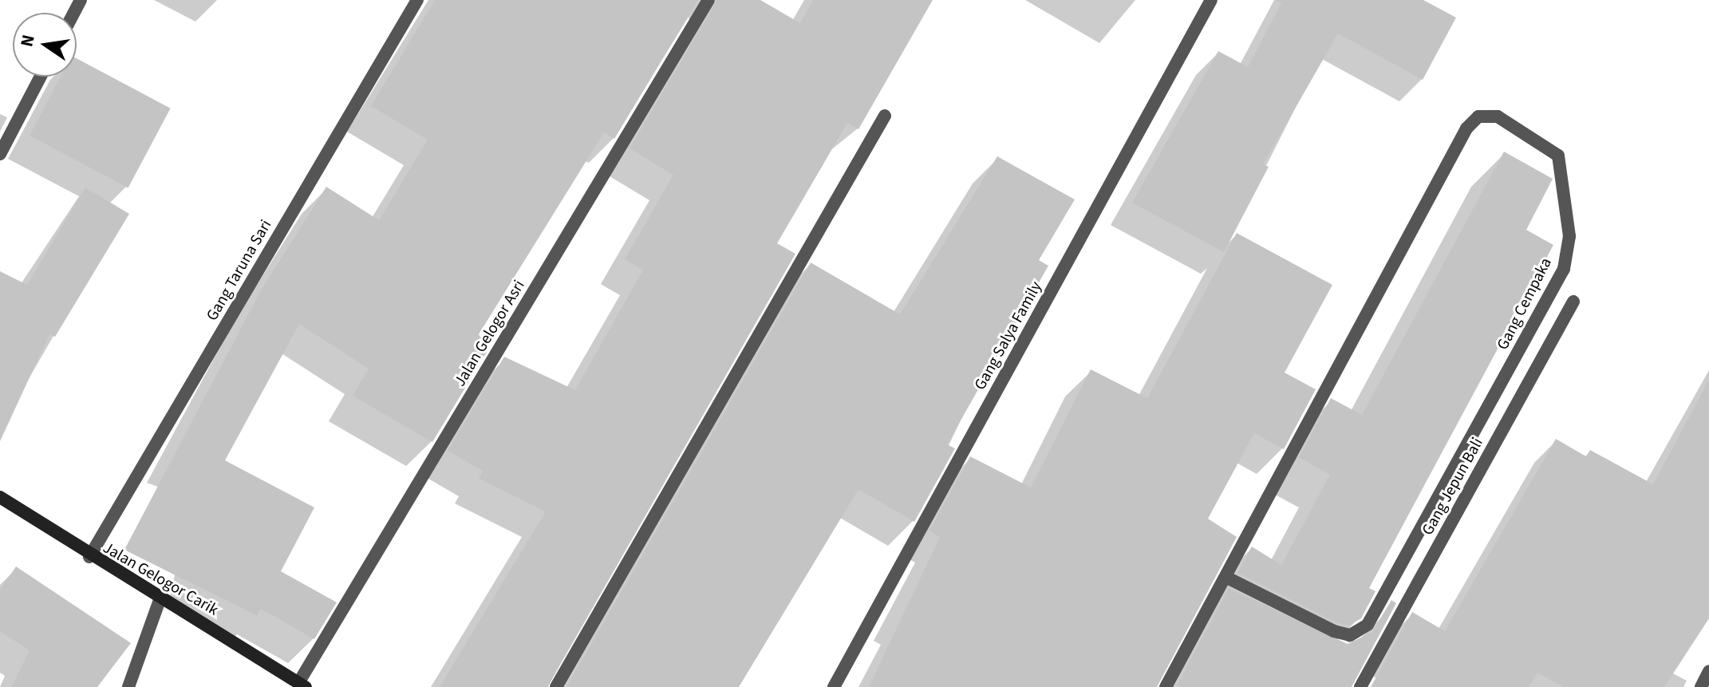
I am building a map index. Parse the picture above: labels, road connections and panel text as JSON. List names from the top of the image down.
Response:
{
  "streets": {
    "street": [
      "Gang Taruna Sari",
      "Gang Cempaka",
      "Jalan Gelogor Asri",
      "Gang Salya Family",
      "Gang Jepun Bali",
      "Jalan Gelogor Carik"
    ]
  },
  "crossings": [
    ["Gang Taruna Sari", "Jalan Gelogor Carik"],
    ["Jalan Gelogor Asri", "Jalan Gelogor Carik"]
  ],
  "north": "left"
}
